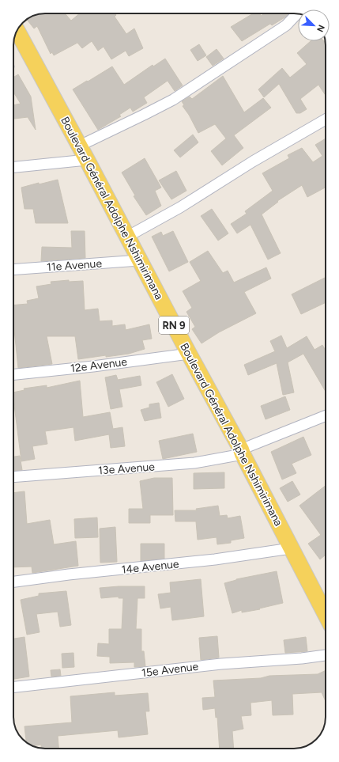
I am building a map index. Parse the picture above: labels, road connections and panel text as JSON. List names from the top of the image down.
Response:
{
  "streets": {
    "main road": ["Boulevard Général Adolphe Nshimirimana", "RN 9"],
    "street": [
      "11e Avenue",
      "12e Avenue",
      "13e Avenue",
      "14e Avenue",
      "15e Avenue"
    ]
  },
  "crossings": [
    ["Boulevard Général Adolphe Nshimirimana", "11e Avenue"],
    ["Boulevard Général Adolphe Nshimirimana", "12e Avenue"],
    ["Boulevard Général Adolphe Nshimirimana", "13e Avenue"],
    ["Boulevard Général Adolphe Nshimirimana", "14e Avenue"]
  ],
  "north": "bottom right"
}
